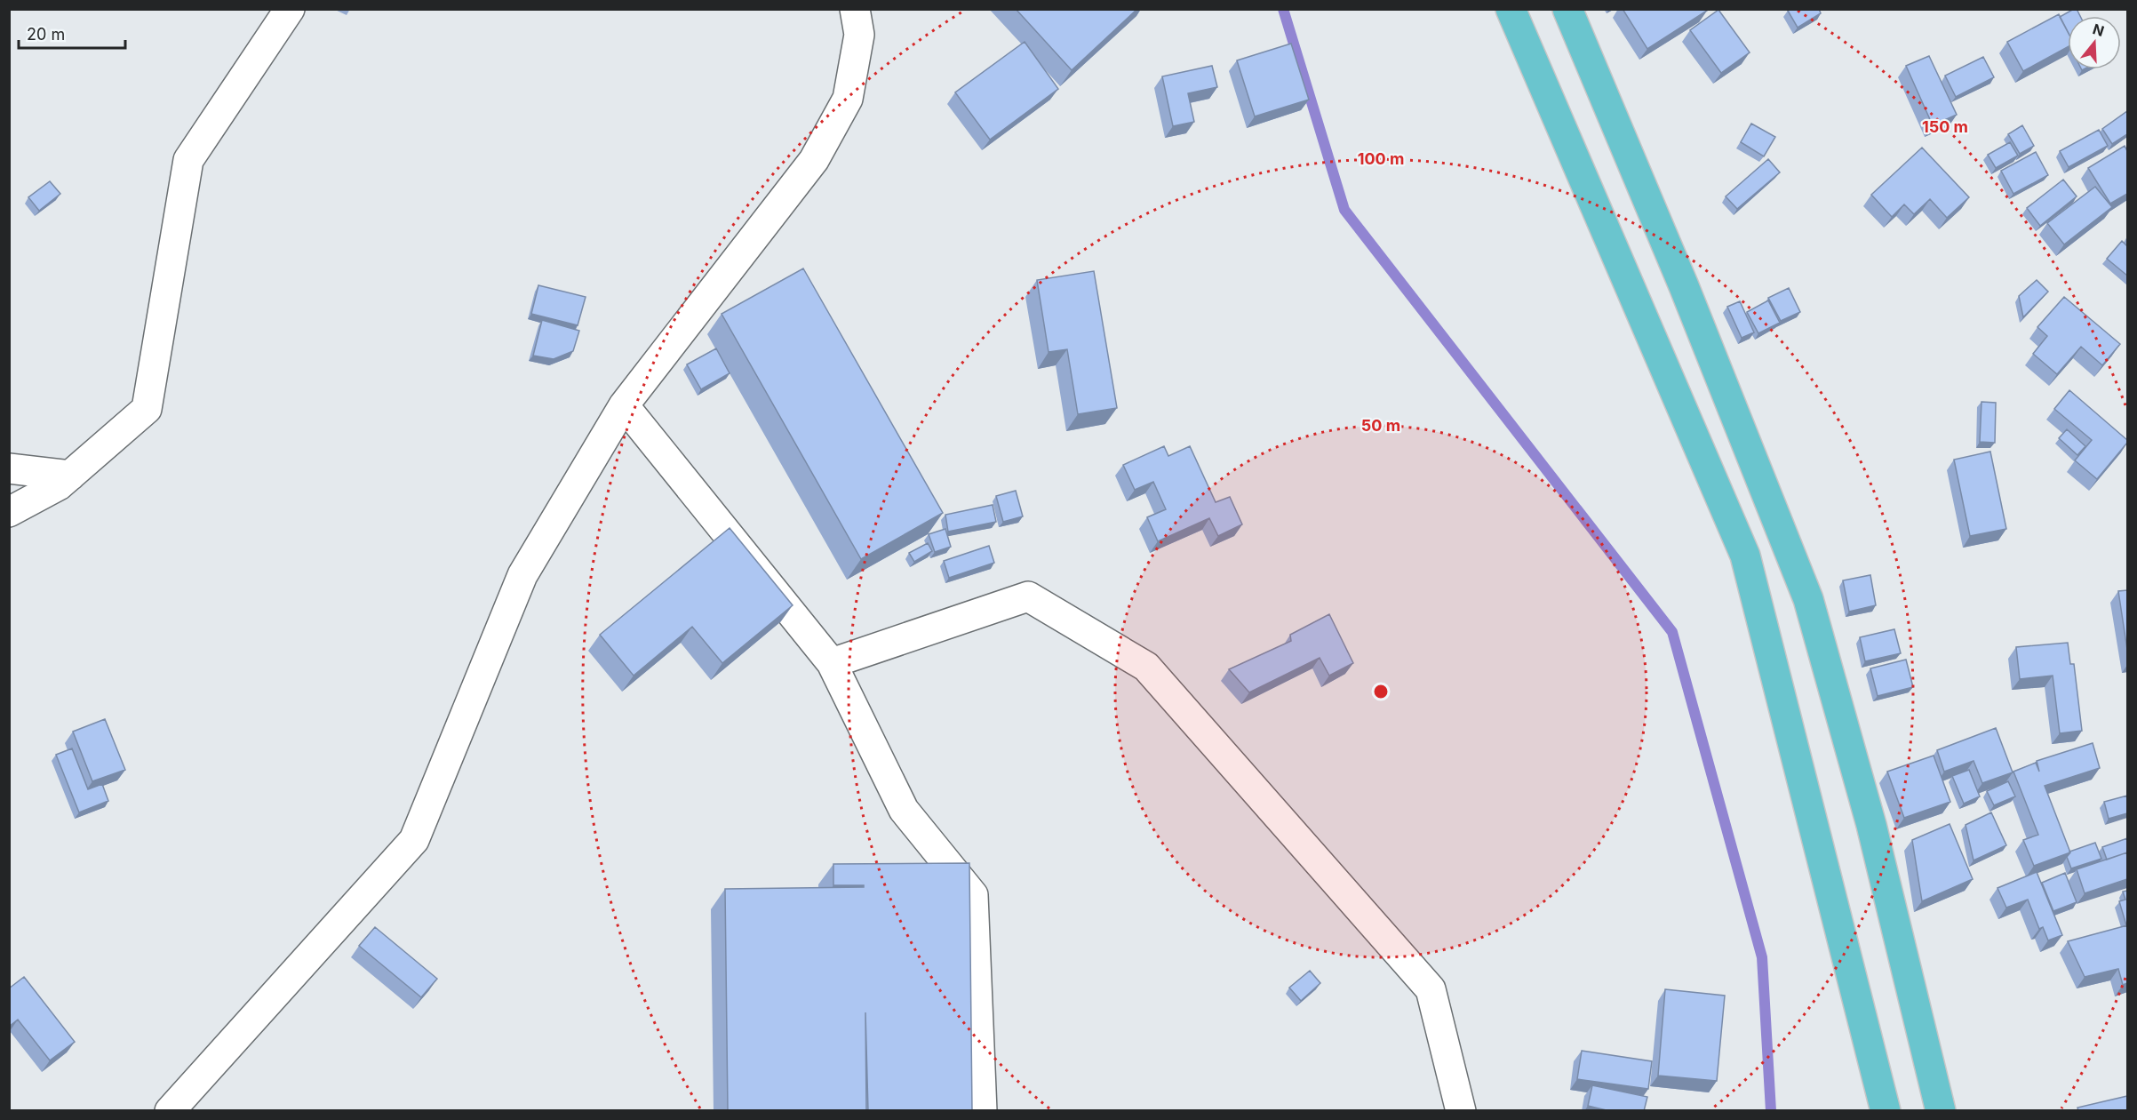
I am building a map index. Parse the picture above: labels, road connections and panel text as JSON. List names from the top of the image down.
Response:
{
  "scale_bar": "20 m",
  "north": "top",
  "rings": ["150 m", "100 m", "50 m"]
}
